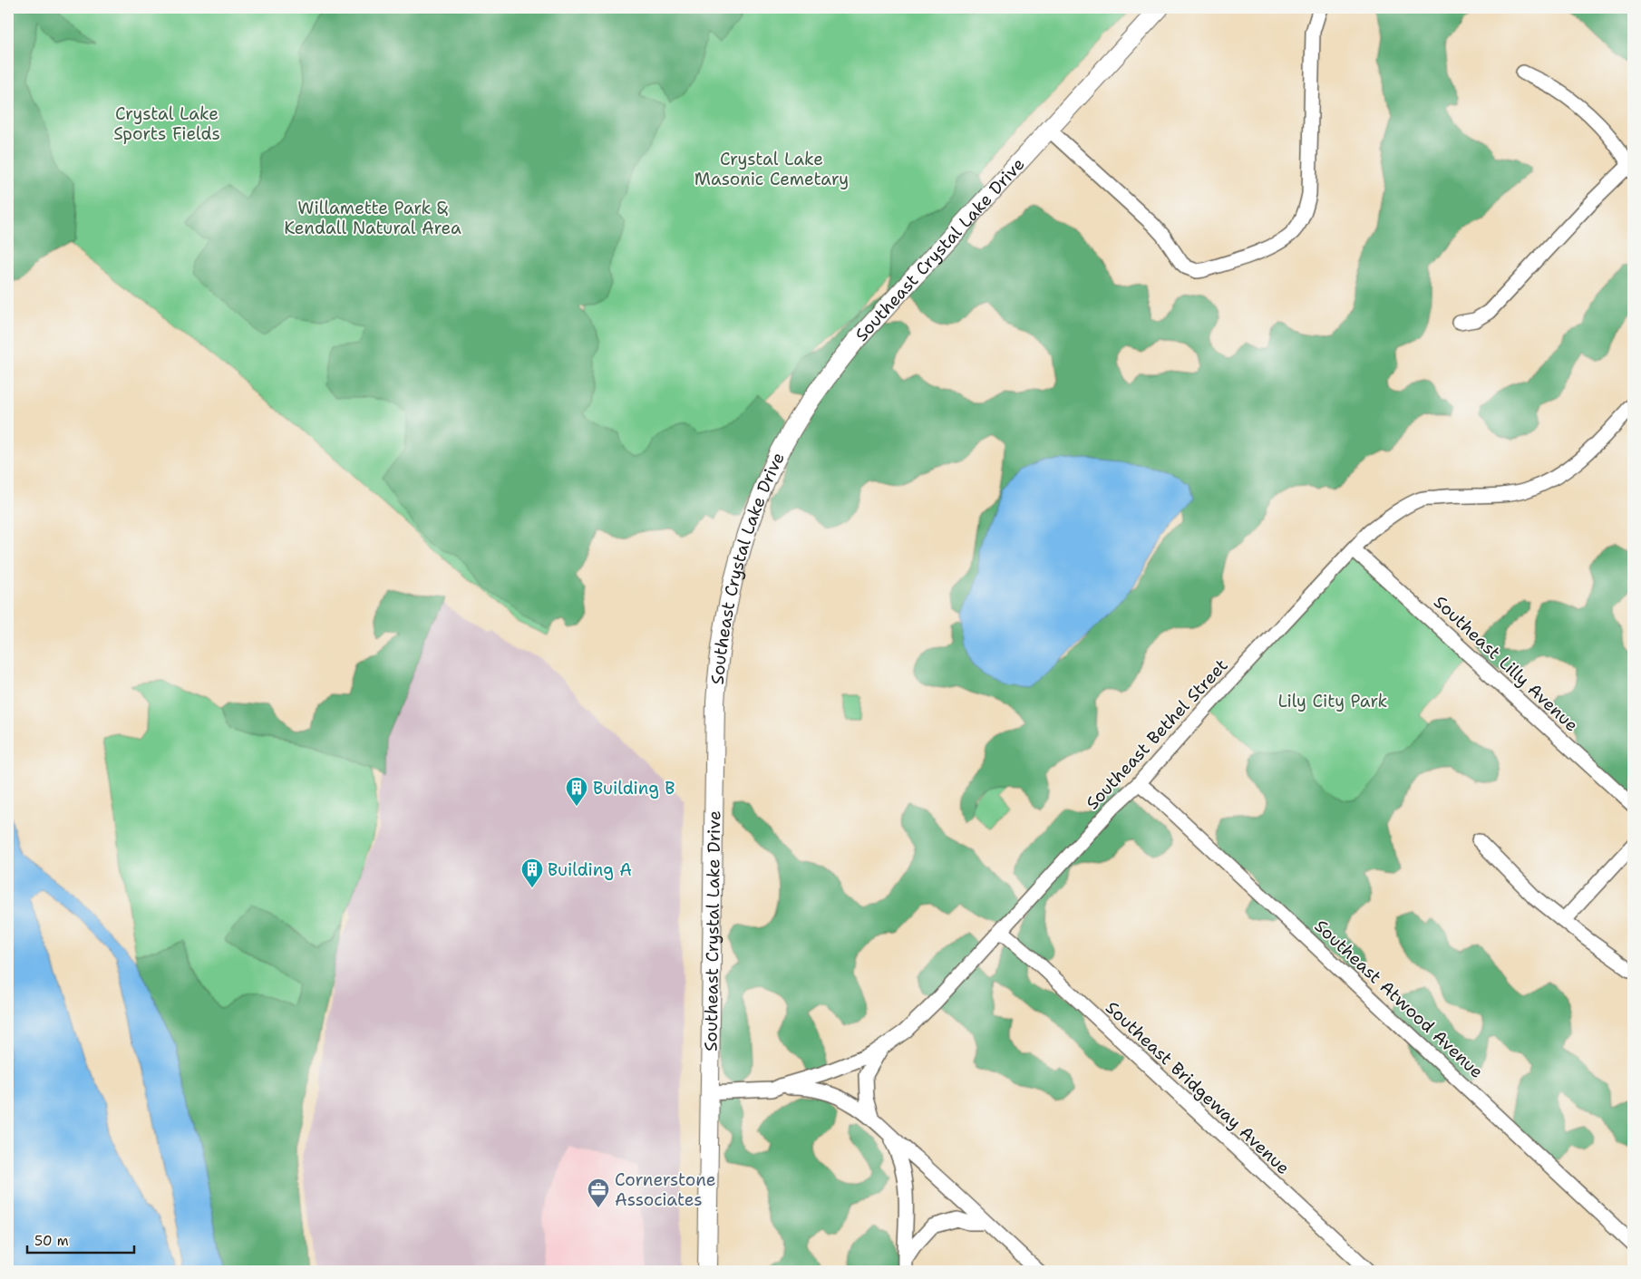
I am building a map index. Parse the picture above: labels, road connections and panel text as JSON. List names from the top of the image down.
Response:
{
  "streets": {
    "street": [
      "Southeast Crystal Lake Drive",
      "Southeast Lilly Avenue",
      "Southeast Bethel Street",
      "Southeast Atwood Avenue",
      "Southeast Bridgeway Avenue"
    ]
  },
  "crossings": [
    ["Southeast Crystal Lake Drive", "Southeast Bethel Street"],
    ["Southeast Lilly Avenue", "Southeast Bethel Street"],
    ["Southeast Bethel Street", "Southeast Atwood Avenue"],
    ["Southeast Bethel Street", "Southeast Bridgeway Avenue"]
  ],
  "parks": [
    "Crystal Lake Sports Fields",
    "Crystal Lake Masonic Cemetary",
    "Willamette Park & Kendall Natural Area",
    "Lily City Park"
  ],
  "places": {
    "building": ["Building B", "Building A"],
    "office": ["Cornerstone Associates"]
  },
  "scale_bar": "50 m"
}
